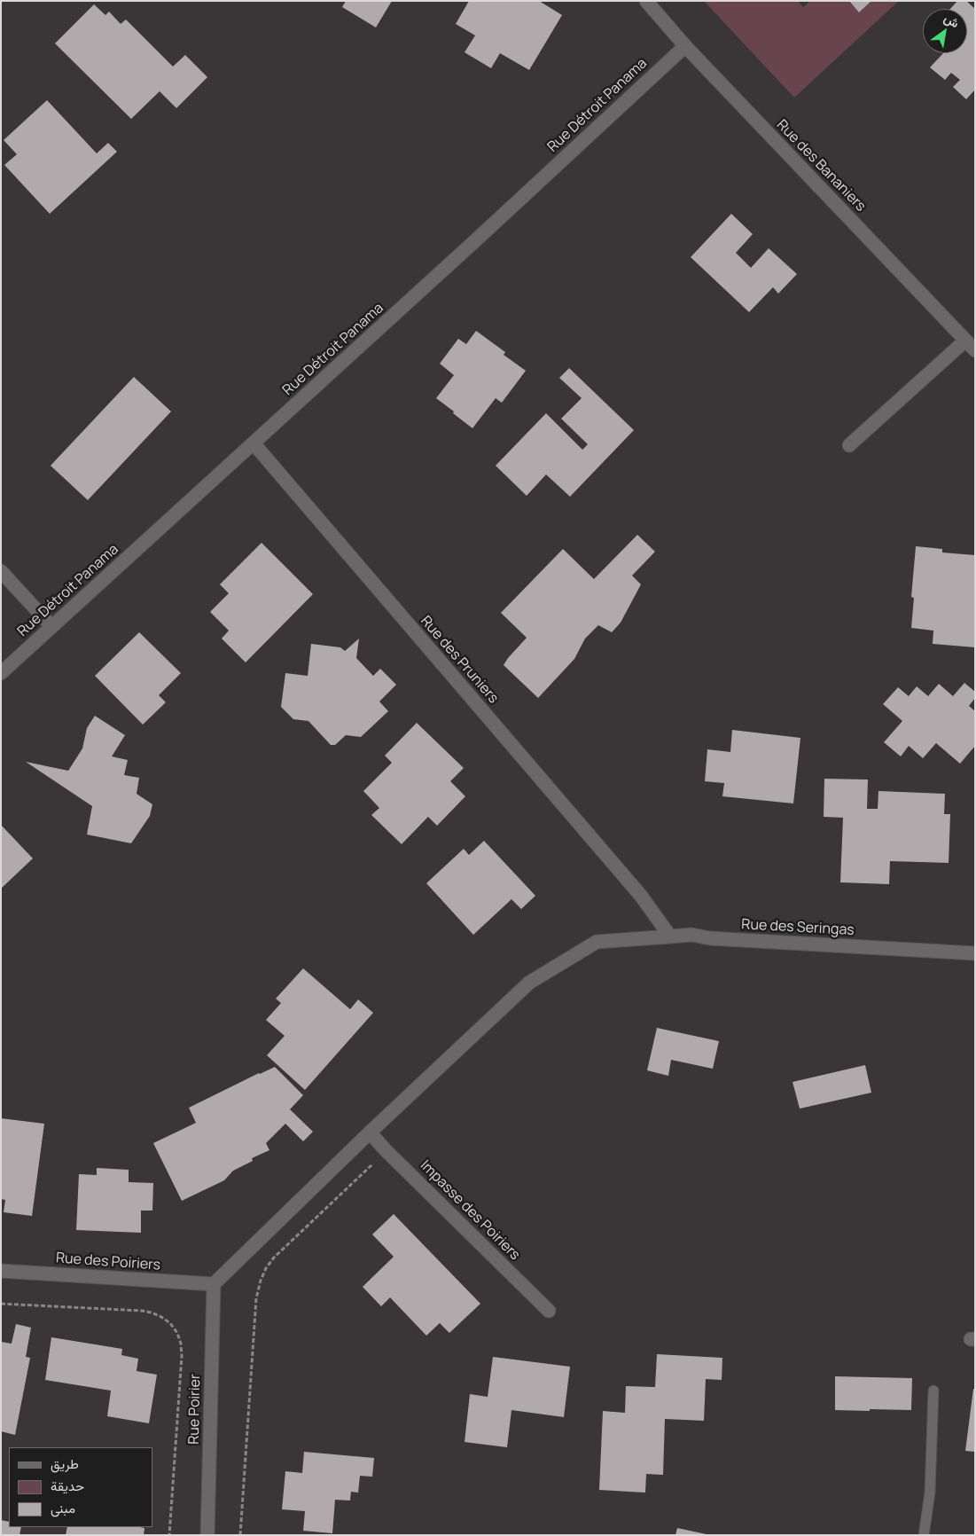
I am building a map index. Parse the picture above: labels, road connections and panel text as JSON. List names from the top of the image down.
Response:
{
  "streets": {
    "street": [
      "Rue Détroit Panama",
      "Rue des Bananiers",
      "Rue des Pruniers",
      "Rue des Seringas",
      "Impasse des Poiriers",
      "Rue des Poiriers",
      "Rue Poirier"
    ]
  },
  "crossings": [
    ["Rue Détroit Panama", "Rue des Bananiers"],
    ["Rue Détroit Panama", "Rue des Pruniers"],
    ["Rue des Pruniers", "Rue des Seringas"],
    ["Rue des Seringas", "Impasse des Poiriers"],
    ["Rue des Seringas", "Rue des Poiriers"],
    ["Rue des Seringas", "Rue Poirier"],
    ["Rue des Poiriers", "Rue Poirier"]
  ],
  "legend": ["طريق", "حديقة", "مبنى"],
  "north": "top right"
}
